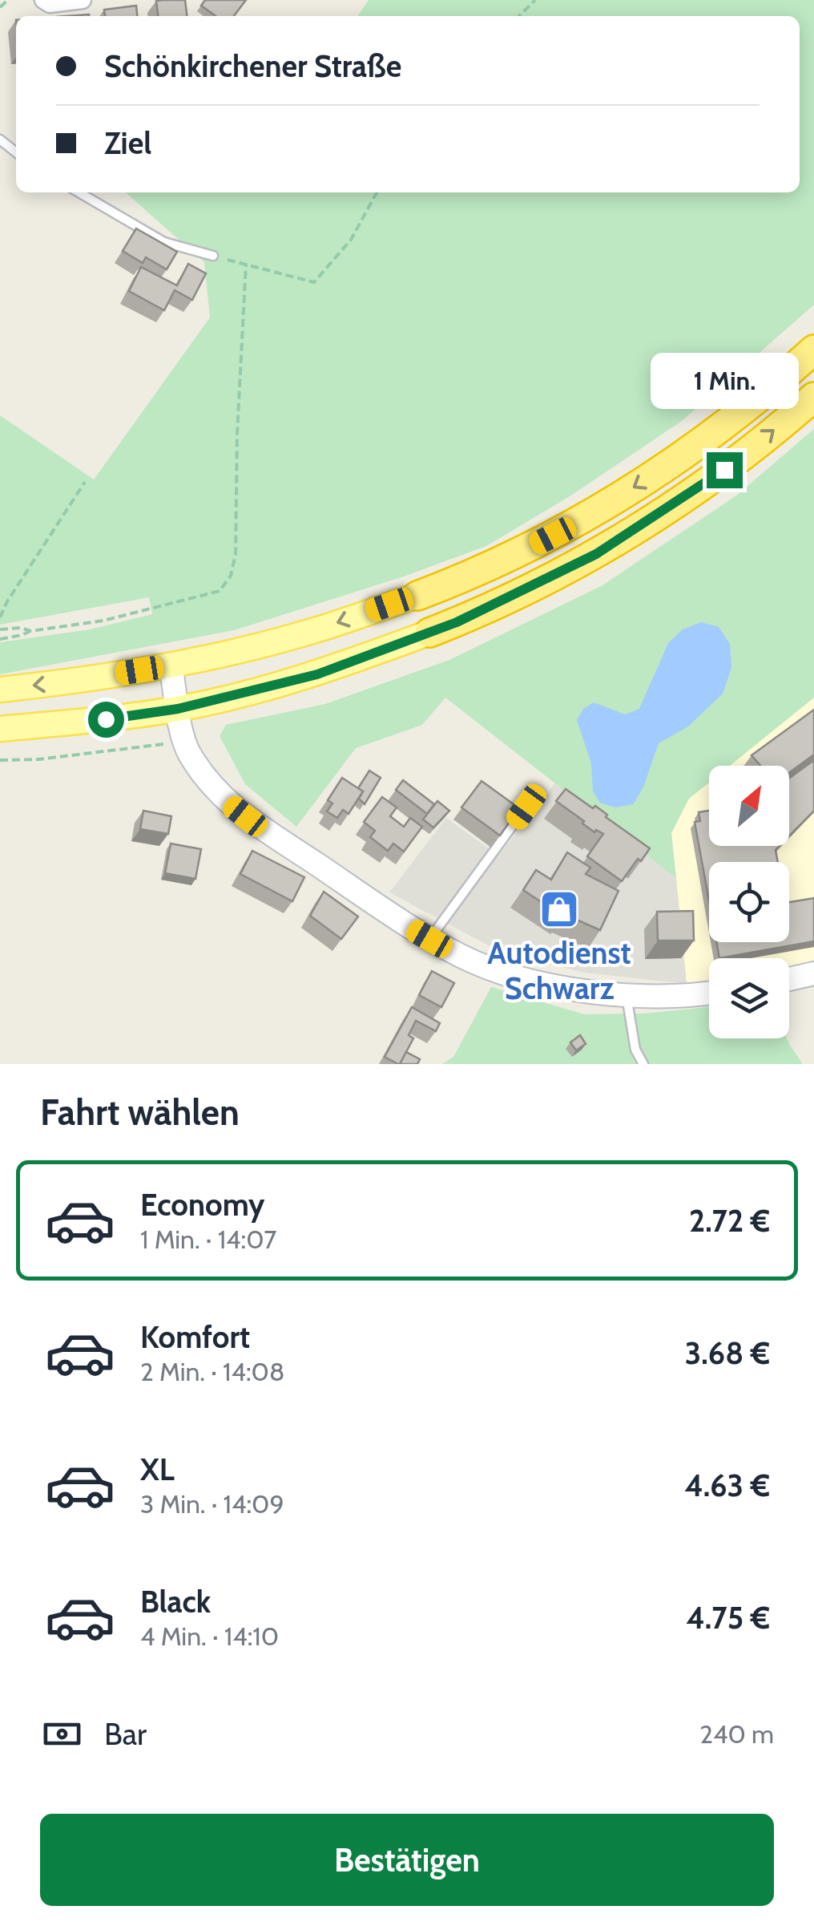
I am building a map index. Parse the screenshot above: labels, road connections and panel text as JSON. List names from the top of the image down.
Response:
{
  "places": {
    "shop": ["Autodienst Schwarz"]
  },
  "north": "top right",
  "page": {
    "banner": ["Schönkirchener Straße", "Ziel"],
    "bubble": "1 Min.",
    "heading": "Fahrt wählen",
    "list": [
      {
        "name": "Economy",
        "note": "1 Min. · 14:07",
        "value": "2.72 €"
      },
      {
        "name": "Komfort",
        "note": "2 Min. · 14:08",
        "value": "3.68 €"
      },
      {
        "name": "XL",
        "note": "3 Min. · 14:09",
        "value": "4.63 €"
      },
      {
        "name": "Black",
        "note": "4 Min. · 14:10",
        "value": "4.75 €"
      }
    ],
    "pay": ["Bar", "240 m"],
    "buttons": "Bestätigen"
  }
}
